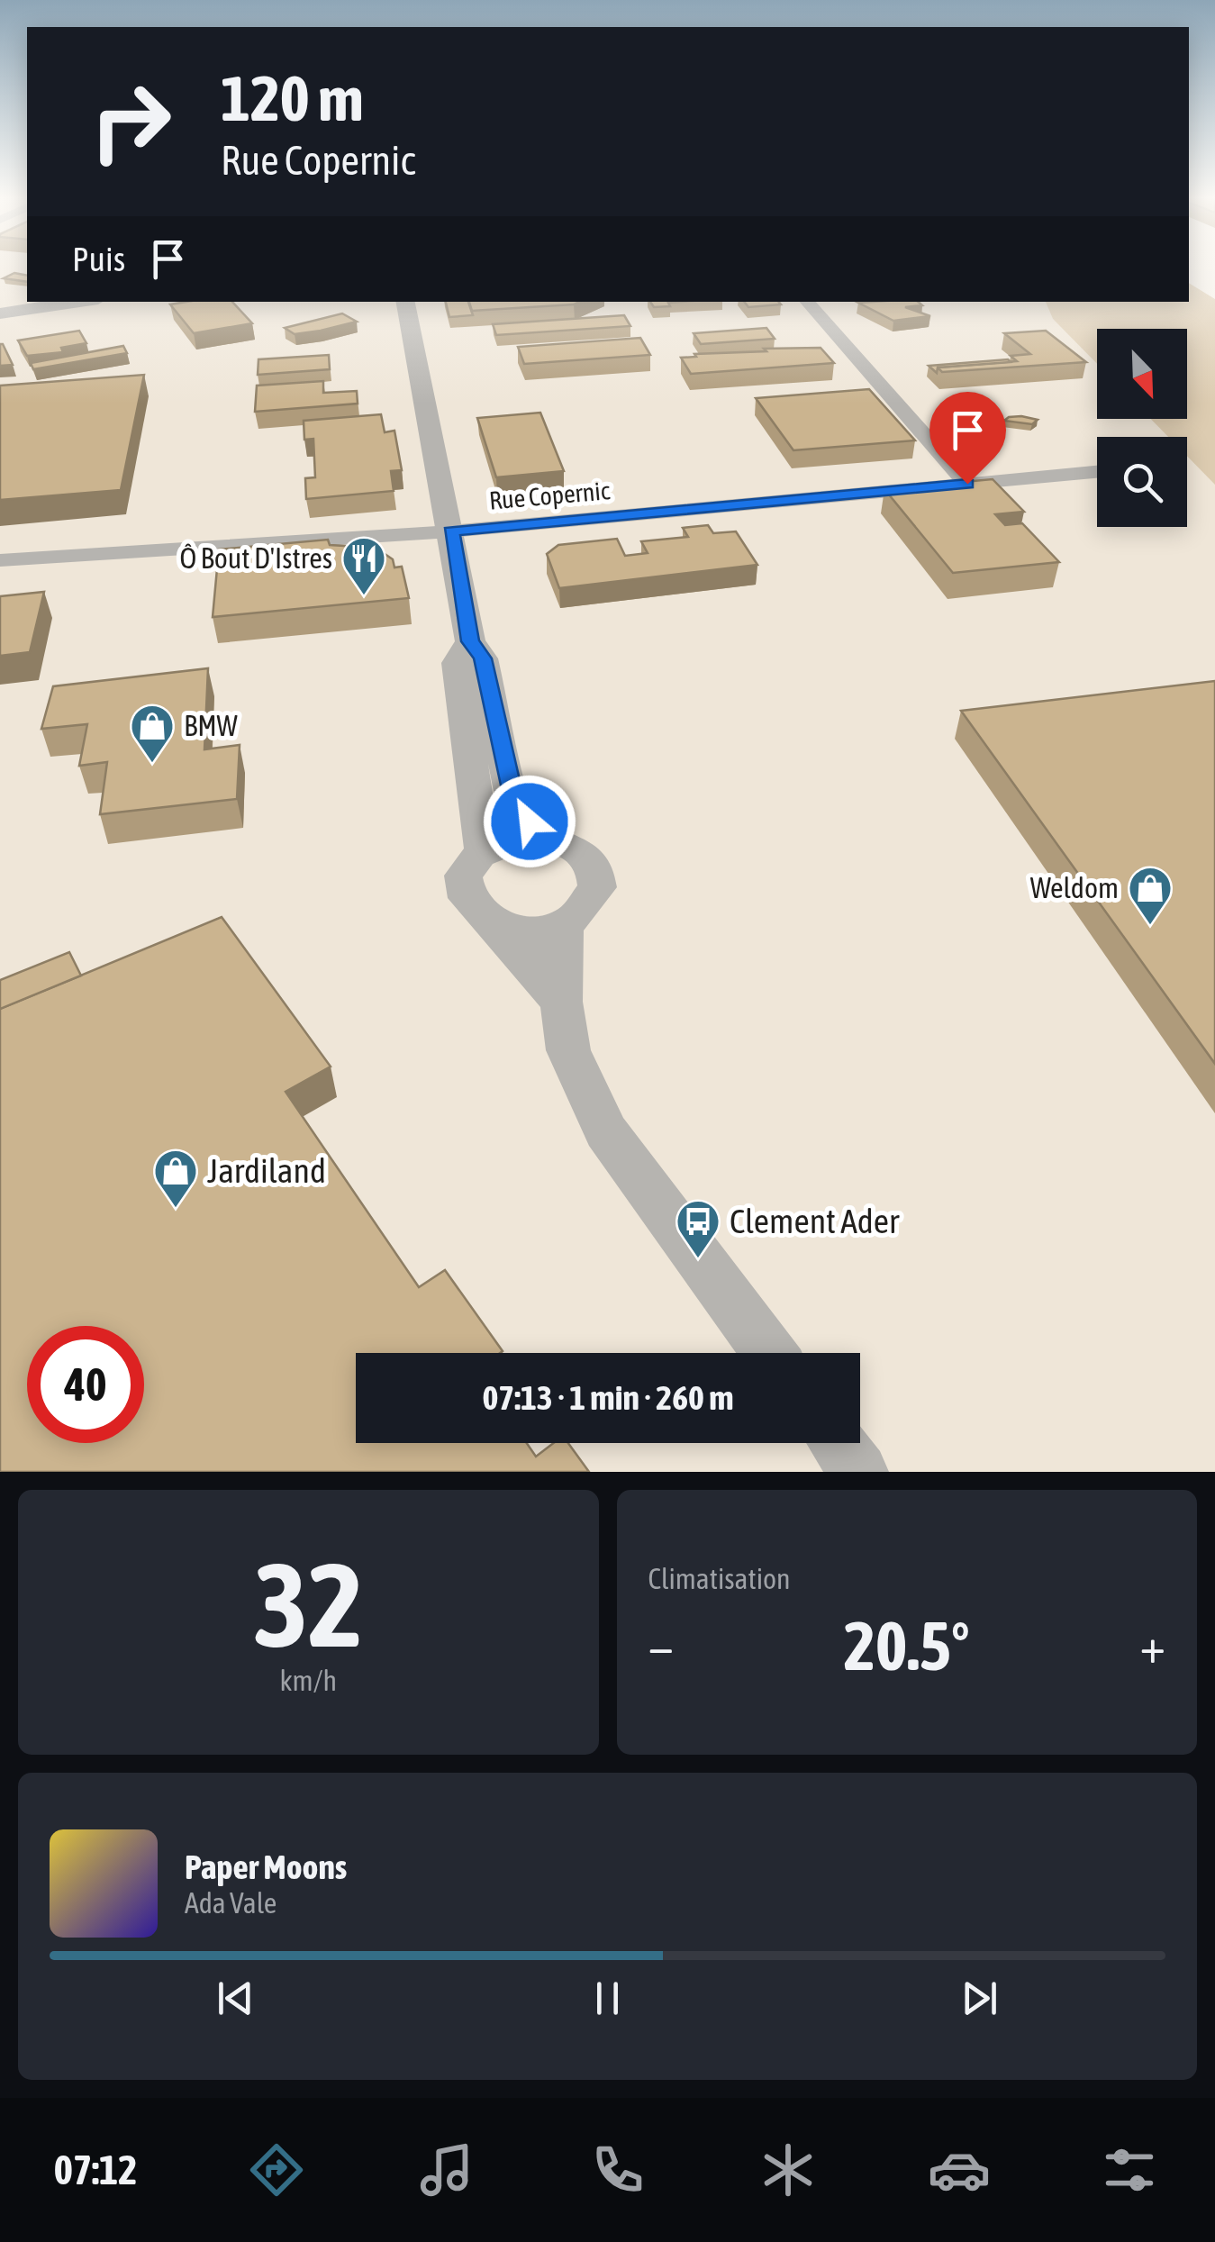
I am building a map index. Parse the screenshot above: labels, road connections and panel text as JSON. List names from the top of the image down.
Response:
{
  "streets": {
    "street": ["Rue Copernic"]
  },
  "places": {
    "restaurant": ["Ô Bout D'Istres"],
    "shop": ["BMW", "Weldom", "Jardiland"],
    "bus stop": ["Clement Ader"]
  },
  "north": "bottom right",
  "page": {
    "turn": ["120 m", "Rue Copernic"],
    "then": "Puis",
    "limit": "40",
    "trip": "07:13 · 1 min · 260 m",
    "tile": [
      ["32", "km/h"],
      "Climatisation"
    ],
    "heat": ["−", "20.5°", "+"],
    "song": ["Paper Moons", "Ada Vale"],
    "tabs": "07:12"
  }
}
